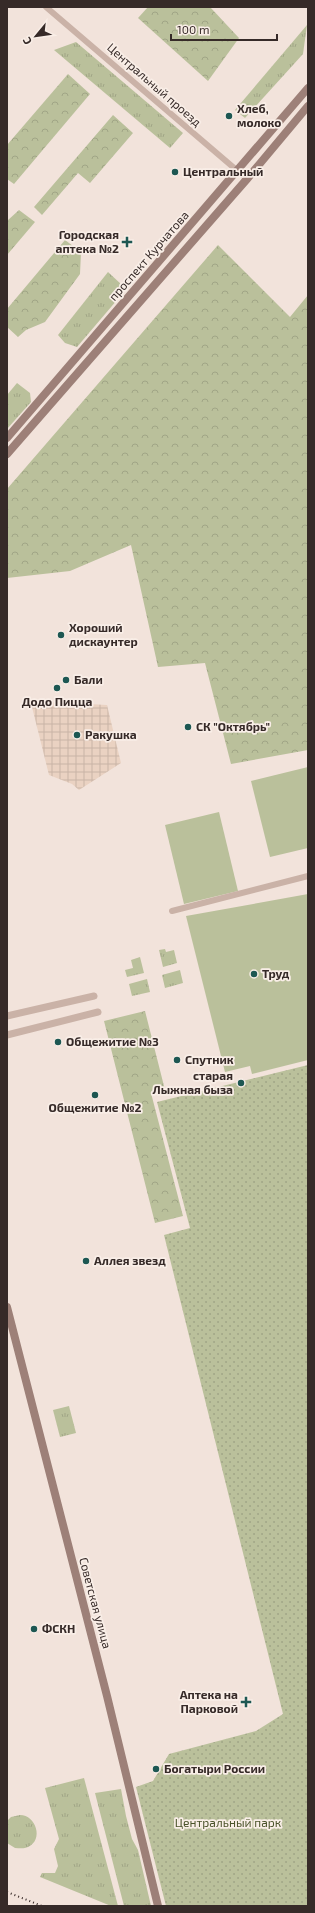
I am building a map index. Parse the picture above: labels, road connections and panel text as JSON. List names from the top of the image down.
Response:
{
  "streets": {
    "main road": ["проспект Курчатова", "Советская улица"],
    "street": ["Центральный проезд"]
  },
  "crossings": [
    ["Центральный проезд", "проспект Курчатова"]
  ],
  "parks": ["Центральный парк"],
  "places": {
    "other": [
      "Хлеб, молоко",
      "Центральный",
      "Хороший дискаунтер",
      "Бали",
      "Додо Пицца",
      "СК \"Октябрь\"",
      "Ракушка",
      "Труд",
      "Общежитие №3",
      "Спутник",
      "старая Лыжная быза",
      "Общежитие №2",
      "Аллея звезд",
      "ФСКН",
      "Богатыри России"
    ],
    "health": ["Городская аптека №2", "Аптека на Парковой"]
  },
  "scale_bar": "100 m",
  "north": "bottom left"
}
